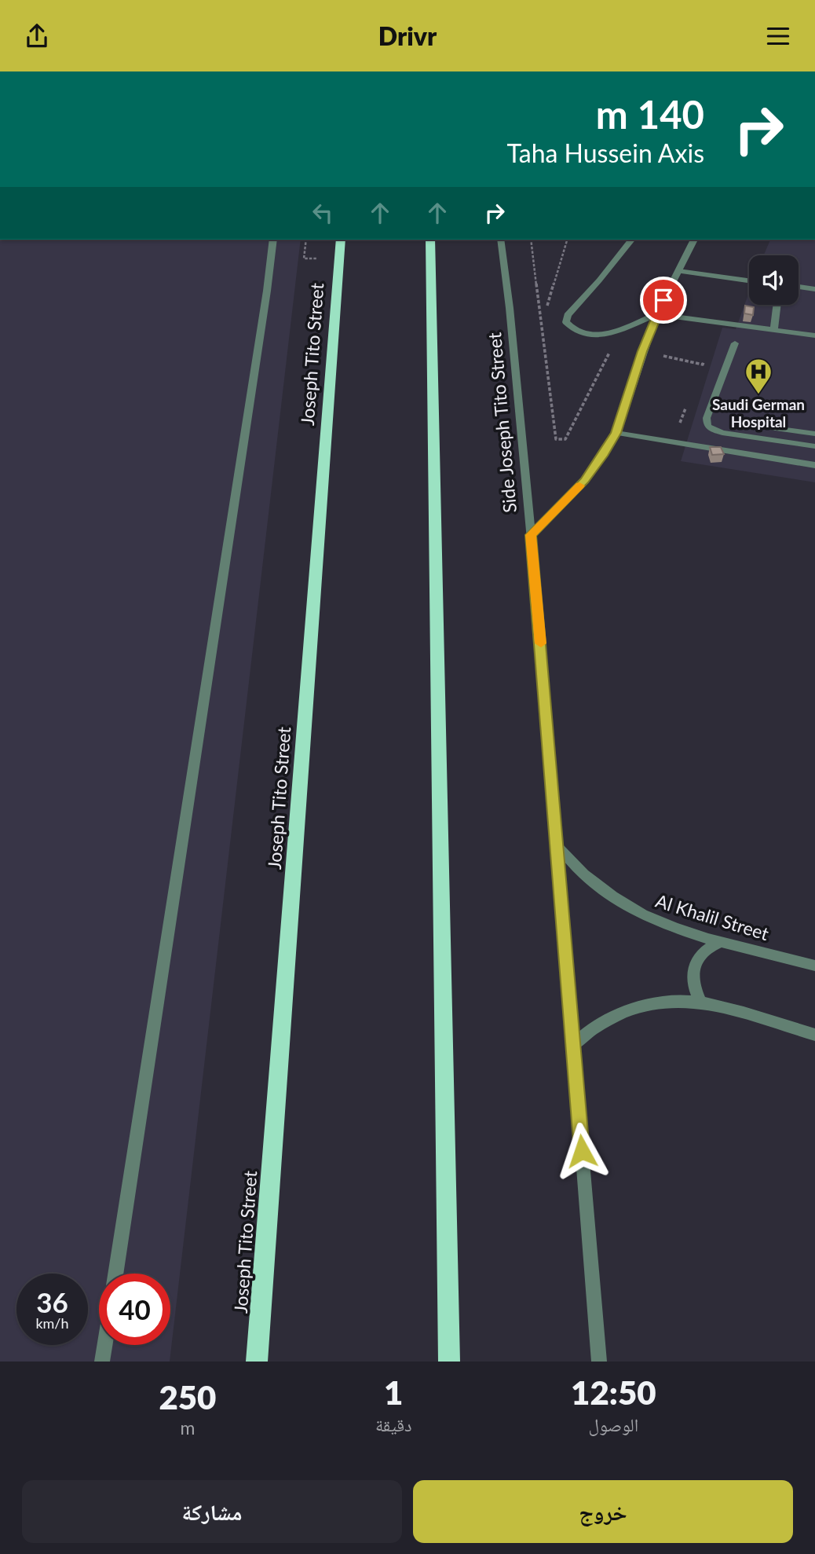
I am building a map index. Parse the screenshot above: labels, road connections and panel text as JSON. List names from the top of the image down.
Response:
{
  "streets": {
    "highway": ["Joseph Tito Street"],
    "street": ["Side Joseph Tito Street", "Al Khalil Street"]
  },
  "crossings": [
    ["Side Joseph Tito Street", "Al Khalil Street"]
  ],
  "places": {
    "hospital": ["Saudi German Hospital"]
  },
  "page": {
    "header": "Drivr",
    "turn": ["140 m", "Taha Hussein Axis"],
    "speed": "36 km/h",
    "limit": "40",
    "eta": [
      "12:50",
      "الوصول",
      "1",
      "دقيقة",
      "250",
      "m"
    ],
    "buttons": ["خروج", "مشاركة"]
  }
}
